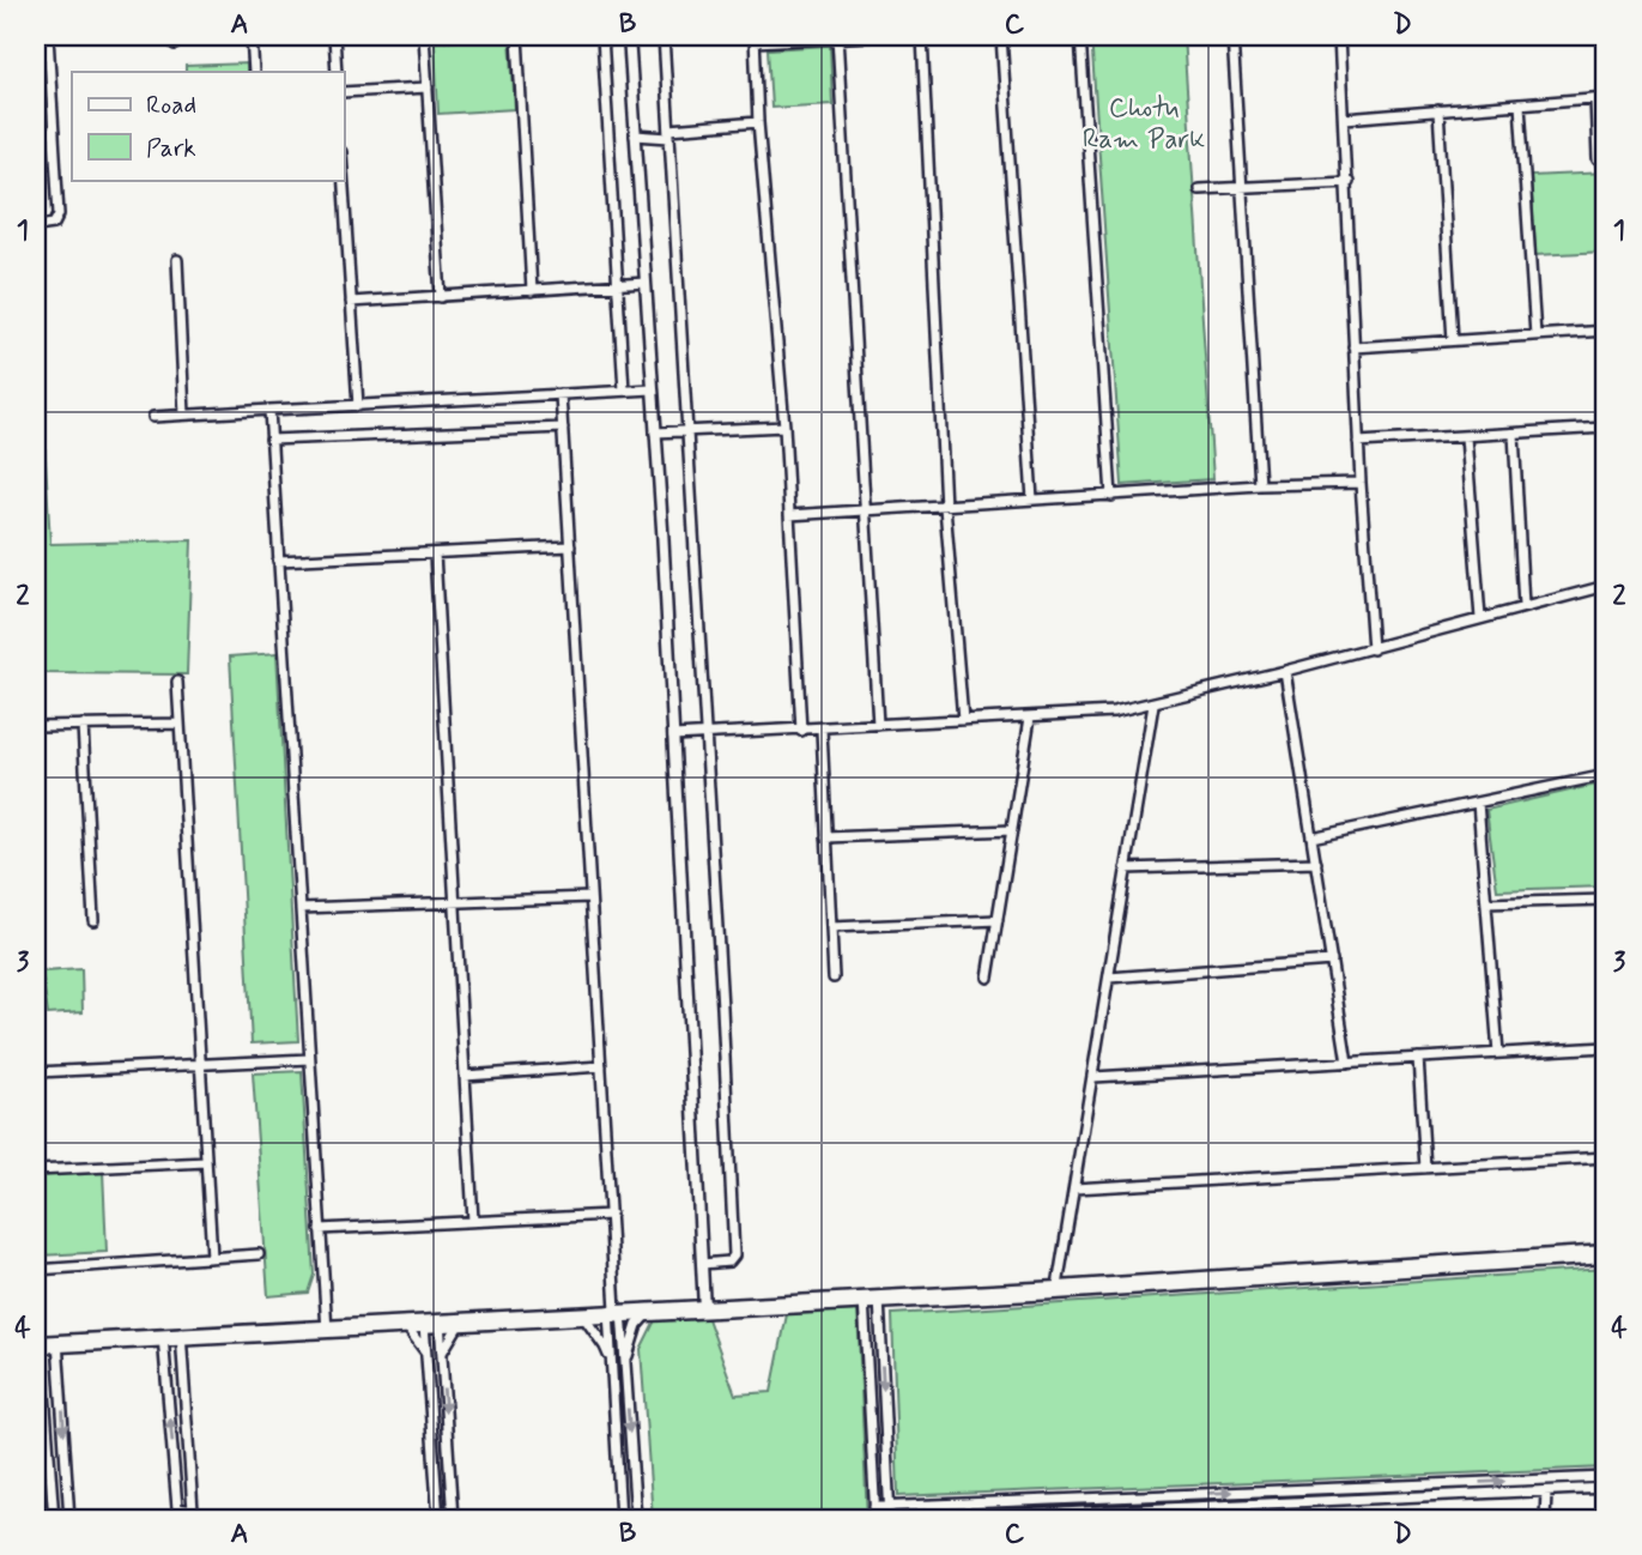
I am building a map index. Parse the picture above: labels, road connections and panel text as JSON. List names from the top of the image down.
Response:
{
  "parks": ["Chotu Ram Park"],
  "legend": ["Road", "Park"],
  "grid": {
    "columns": [
      "A",
      "B",
      "C",
      "D"
    ],
    "rows": [
      "1",
      "2",
      "3",
      "4"
    ]
  }
}
